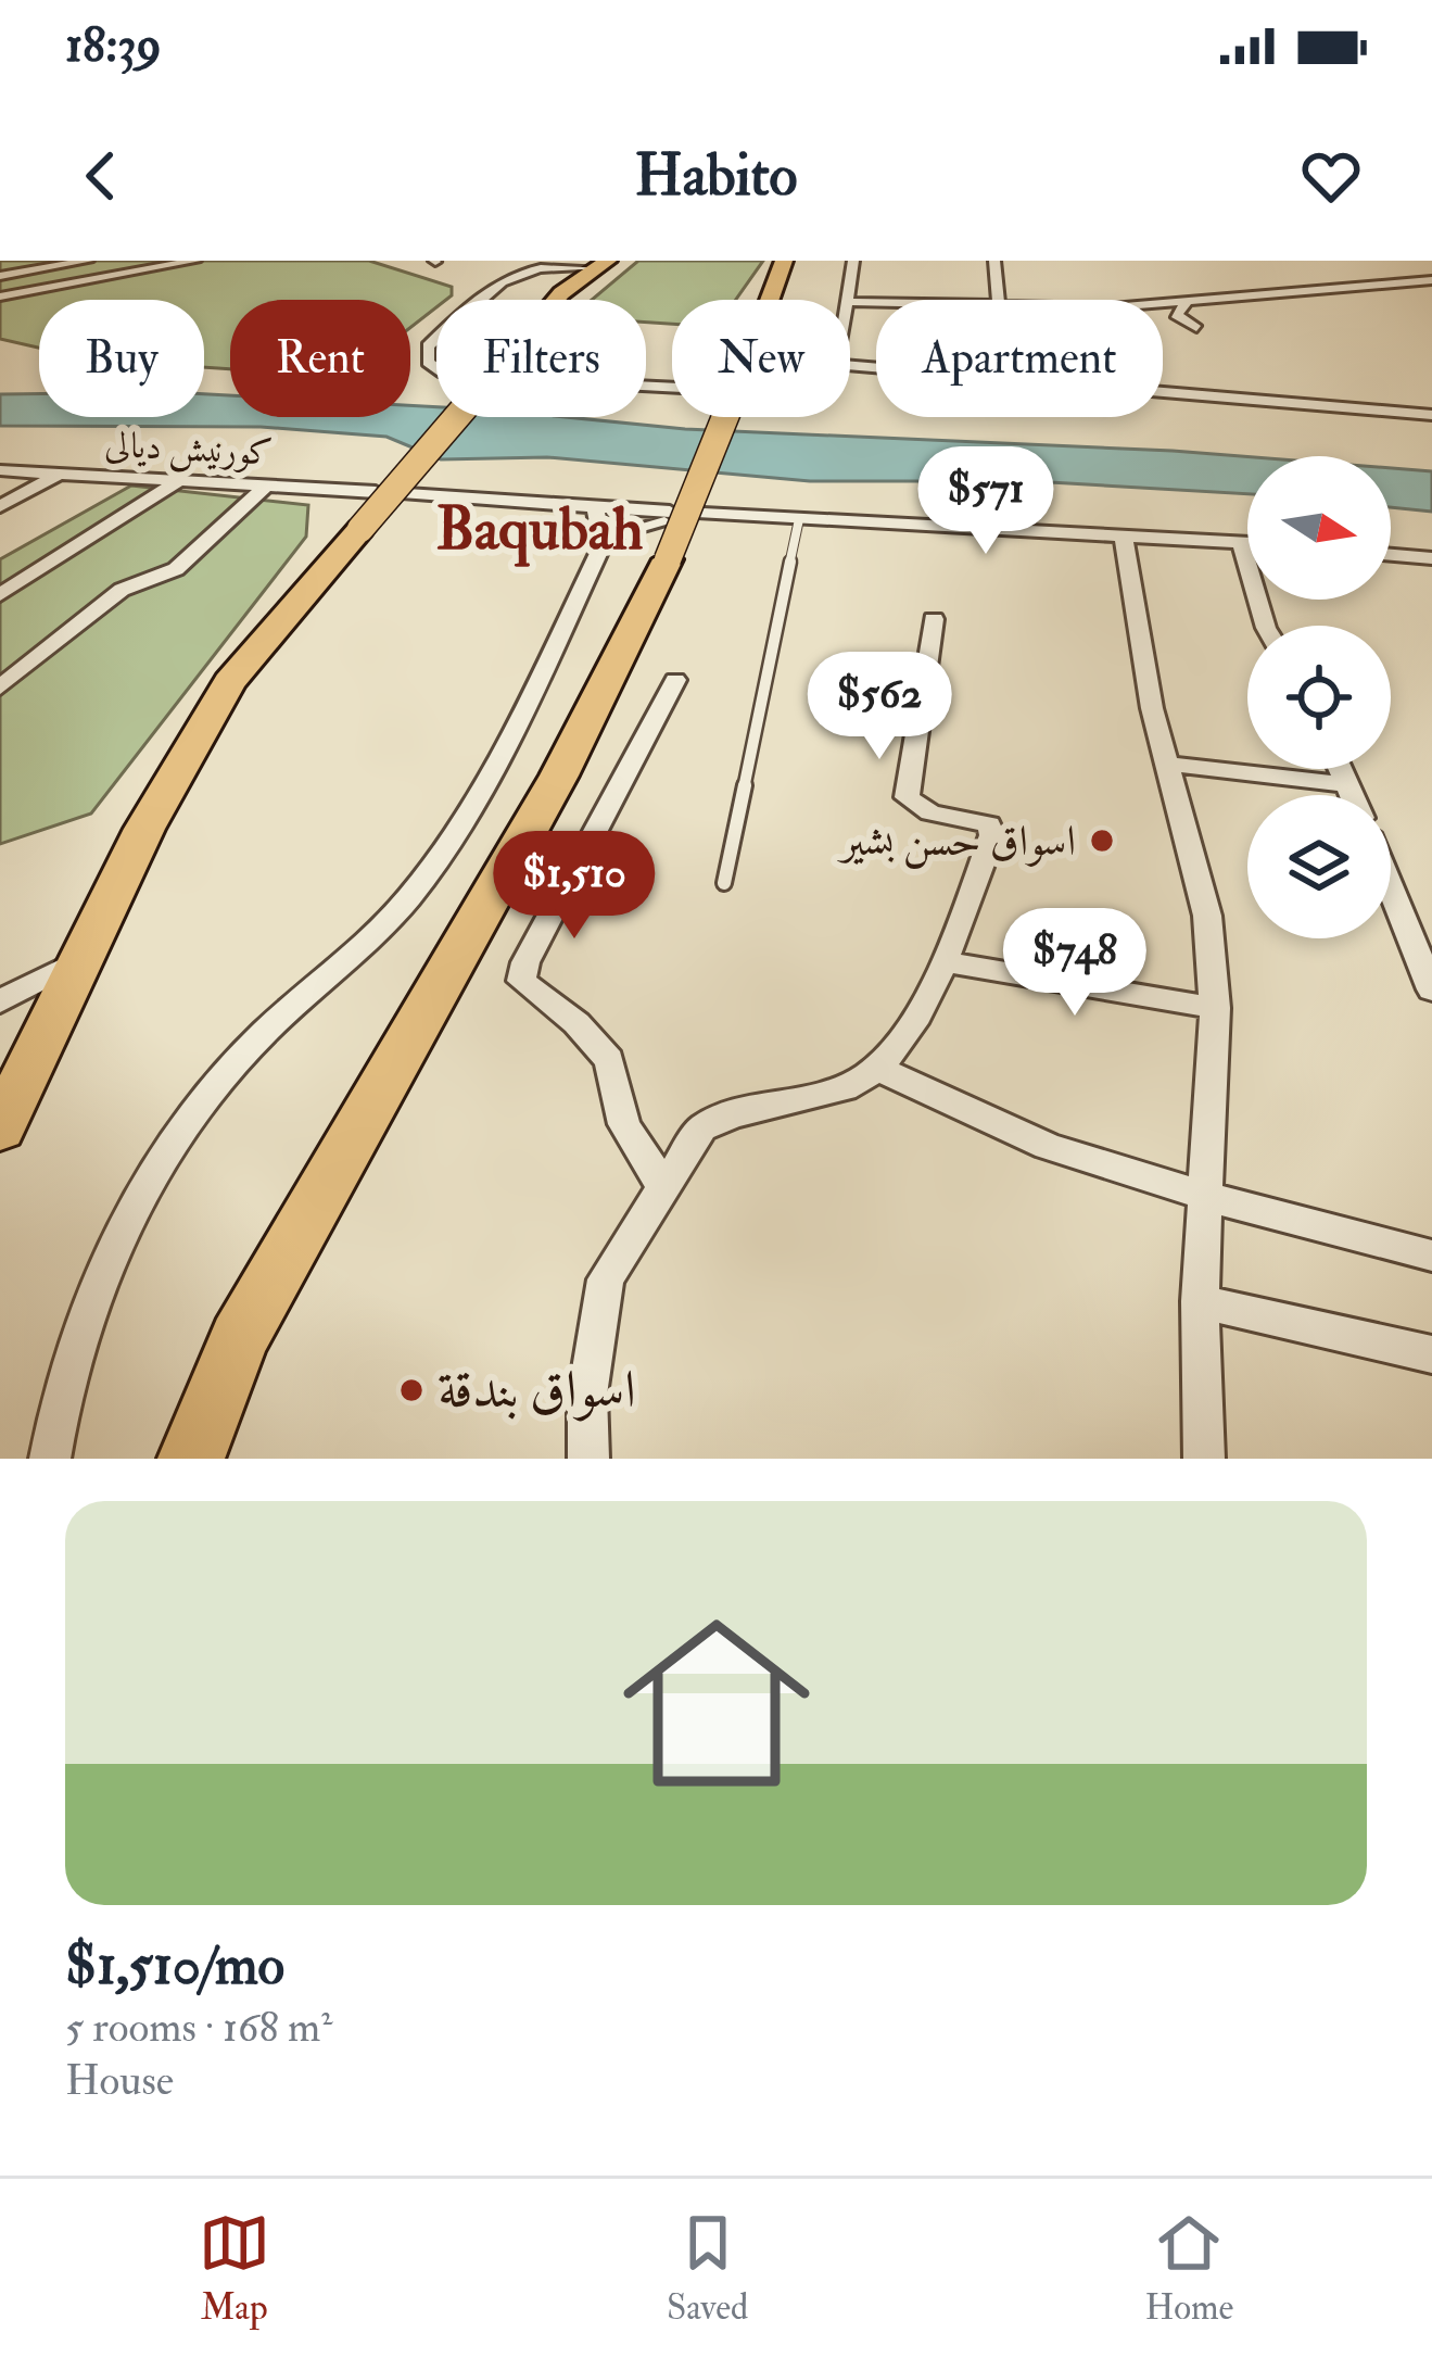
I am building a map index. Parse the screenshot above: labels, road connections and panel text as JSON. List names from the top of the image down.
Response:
{
  "streets": {
    "street": ["كورنيش ديالى"]
  },
  "districts": ["Baqubah"],
  "places": ["اسواق حسن بشير", "اسواق بندقة"],
  "north": "right",
  "page": {
    "status": "18:39",
    "header": "Habito",
    "chip": [
      "Buy",
      "Rent",
      "Filters",
      "New",
      "Apartment"
    ],
    "price": [
      "$571",
      "$562",
      "$1,510",
      "$748"
    ],
    "list": [
      {
        "name": "$1,510/mo",
        "note": "5 rooms · 168 m² · House"
      }
    ],
    "tabs": ["Map", "Saved", "Home"]
  }
}
